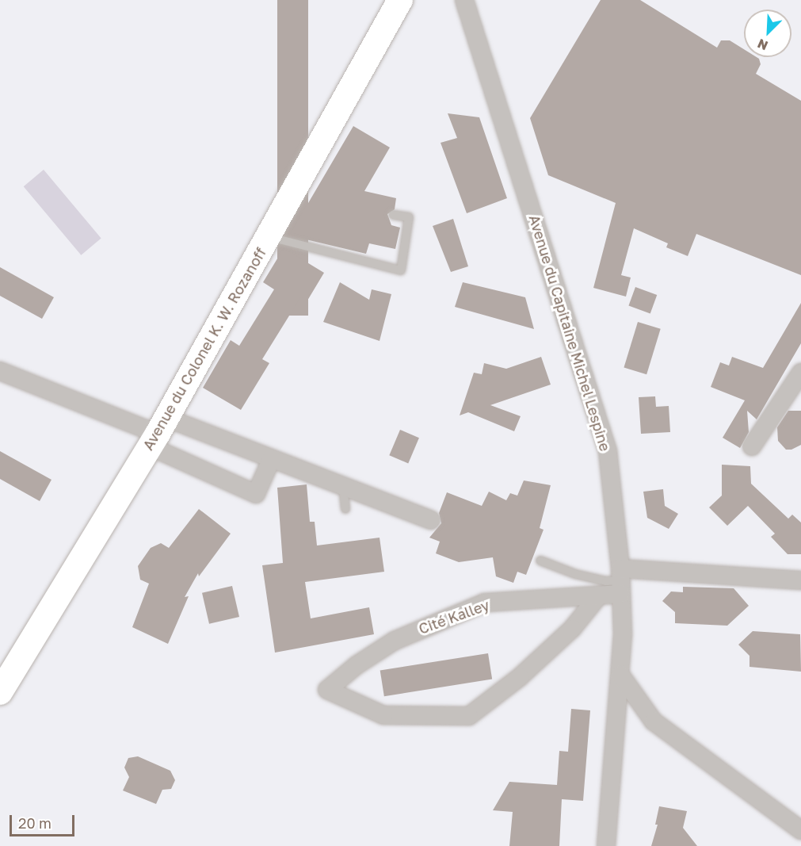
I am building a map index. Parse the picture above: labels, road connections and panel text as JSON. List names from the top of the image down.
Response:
{
  "streets": {
    "street": ["Avenue du Capitaine Michel Lespine", "Avenue du Colonel K. W. Rozanoff", "Cité Kalley"]
  },
  "crossings": [
    ["Avenue du Capitaine Michel Lespine", "Cité Kalley"]
  ],
  "scale_bar": "20 m",
  "north": "bottom left"
}
